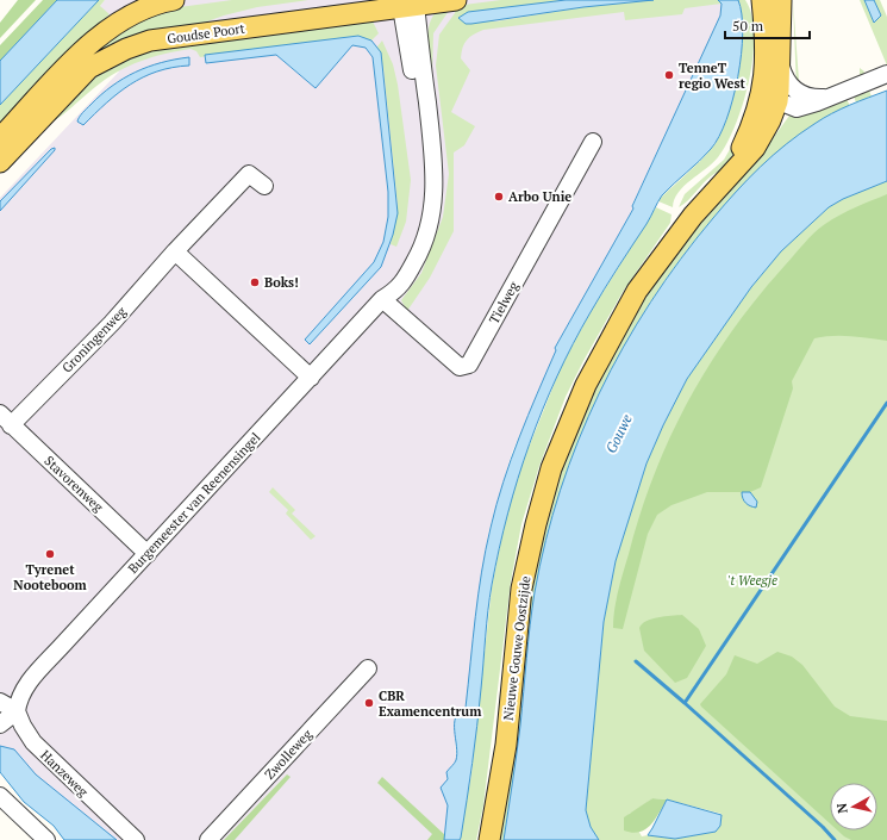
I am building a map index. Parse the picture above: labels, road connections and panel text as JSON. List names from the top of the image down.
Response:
{
  "streets": {
    "main road": ["Goudse Poort", "Nieuwe Gouwe Oostzijde"],
    "street": [
      "Tielweg",
      "Groningenweg",
      "Stavorenweg",
      "Burgemeester van Reenensingel",
      "Zwolleweg",
      "Hanzeweg"
    ]
  },
  "crossings": [
    ["Goudse Poort", "Burgemeester van Reenensingel"],
    ["Tielweg", "Burgemeester van Reenensingel"],
    ["Groningenweg", "Stavorenweg"],
    ["Stavorenweg", "Burgemeester van Reenensingel"],
    ["Burgemeester van Reenensingel", "Hanzeweg"]
  ],
  "water": ["Gouwe"],
  "parks": ["'t Weegje"],
  "places": [
    "TenneT regio West",
    "Arbo Unie",
    "Boks!",
    "Tyrenet Nooteboom",
    "CBR Examencentrum"
  ],
  "scale_bar": "50 m",
  "north": "left"
}
